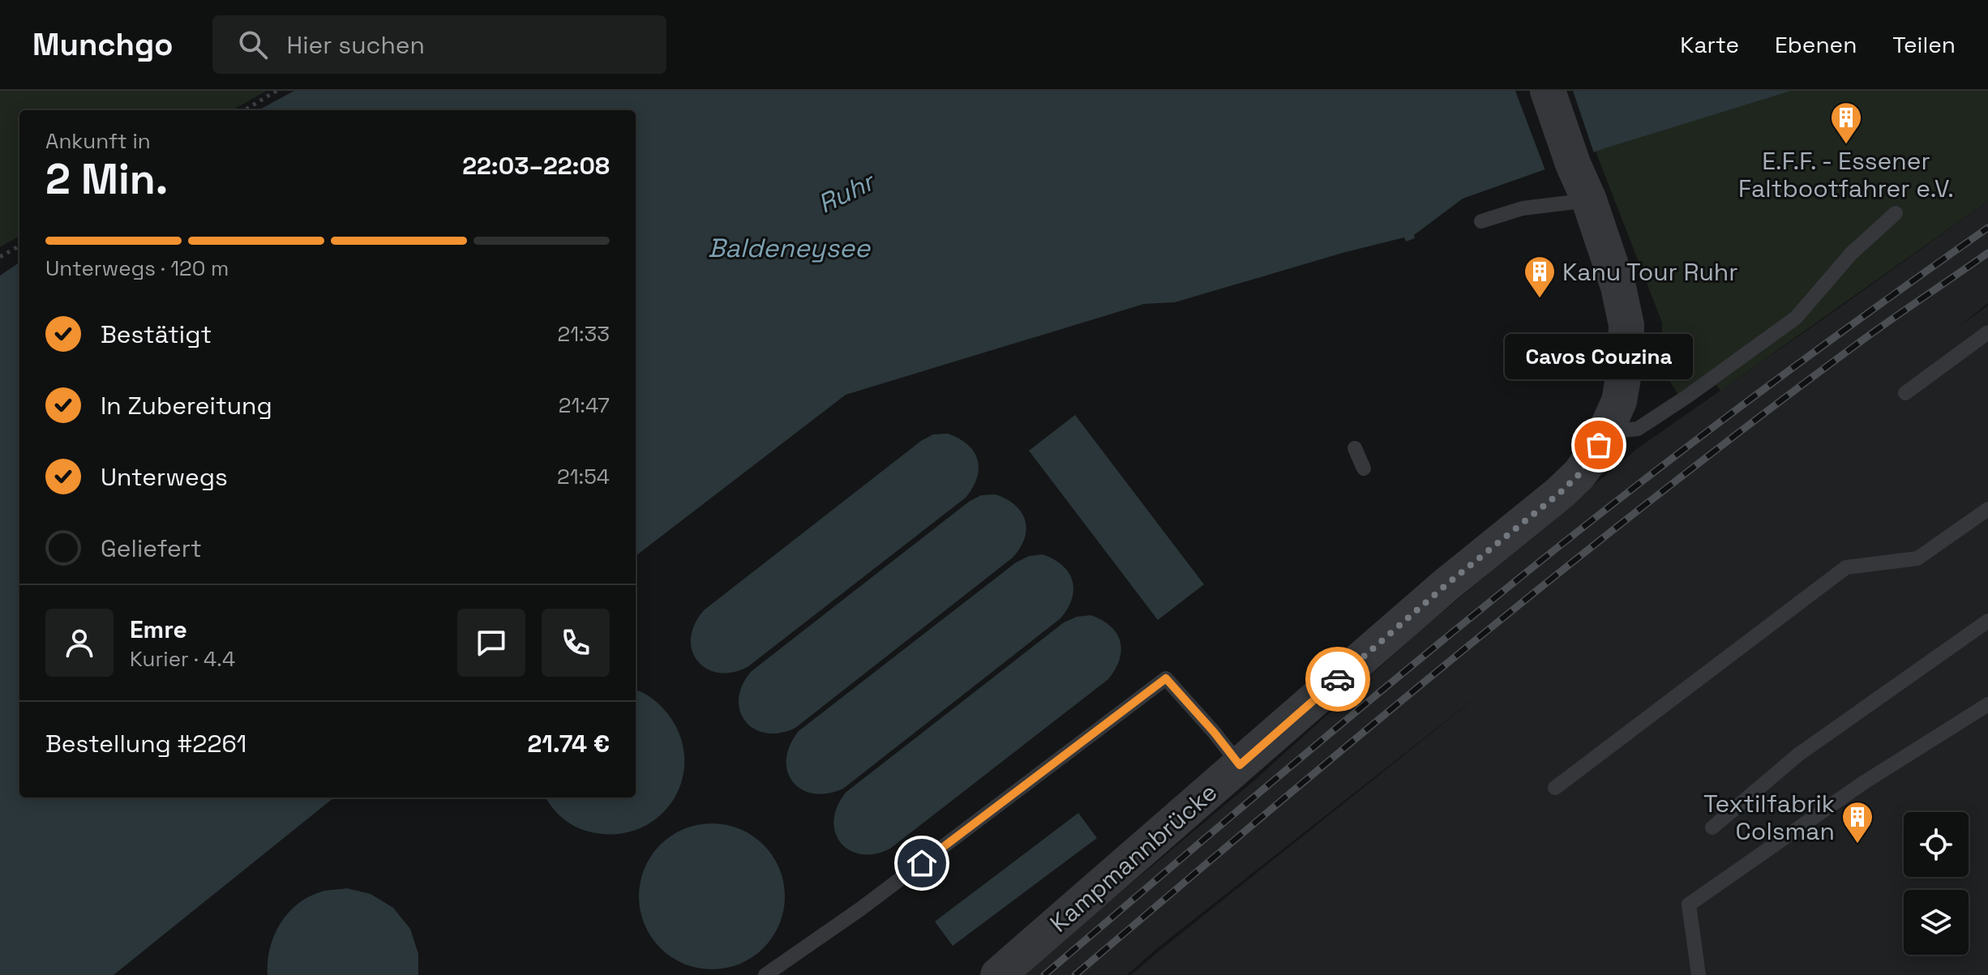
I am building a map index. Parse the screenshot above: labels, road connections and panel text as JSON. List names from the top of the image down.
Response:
{
  "streets": {
    "street": ["Kampmannbrücke"]
  },
  "water": ["Ruhr", "Baldeneysee"],
  "places": {
    "building": ["E.F.F. - Essener Faltbootfahrer e.V.", "Kanu Tour Ruhr", "Textilfabrik Colsman"],
    "other": ["Cavos Couzina"]
  },
  "page": {
    "header": "Munchgo",
    "search": "Hier suchen",
    "nav": ["Karte", "Ebenen", "Teilen"],
    "heading": ["2 Min.", "Ankunft in", "22:03–22:08"],
    "panel": [
      "Emre",
      "Kurier · 4.4",
      "Bestellung #2261",
      "21.74 €"
    ],
    "bar": "Unterwegs · 120 m",
    "list": [
      ["Bestätigt", "21:33"],
      ["In Zubereitung", "21:47"],
      ["Unterwegs", "21:54"],
      "Geliefert"
    ],
    "bubble": "Cavos Couzina"
  }
}
